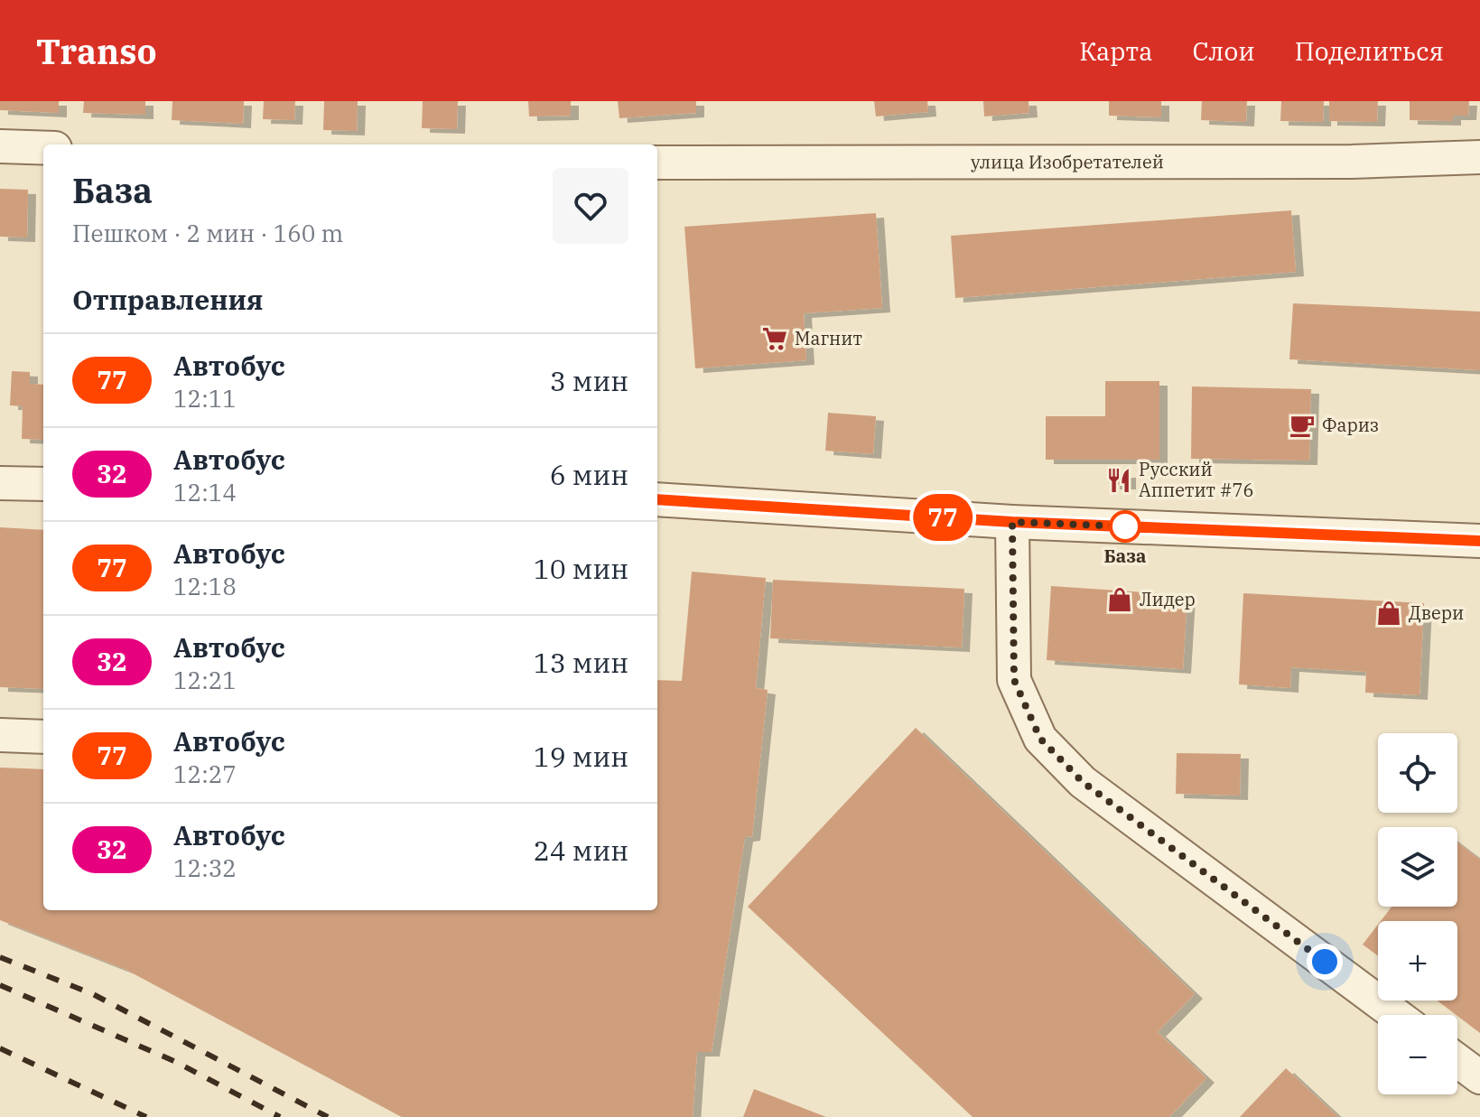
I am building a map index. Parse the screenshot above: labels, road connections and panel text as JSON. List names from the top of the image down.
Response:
{
  "streets": {
    "street": ["улица Изобретателей"]
  },
  "places": {
    "supermarket": ["Магнит"],
    "cafe": ["Фариз"],
    "restaurant": ["Русский Аппетит #76"],
    "other": ["База"],
    "shop": ["Лидер", "Двери"]
  },
  "lines": ["bus line 77"],
  "page": {
    "header": "Transo",
    "nav": ["Карта", "Слои", "Поделиться"],
    "on_map": "77",
    "heading": [
      ["База", "Пешком · 2 мин · 160 m"],
      "Отправления"
    ],
    "list": [
      {
        "mark": "77",
        "name": "Автобус",
        "note": "12:11",
        "value": "3 мин"
      },
      {
        "mark": "32",
        "name": "Автобус",
        "note": "12:14",
        "value": "6 мин"
      },
      {
        "mark": "77",
        "name": "Автобус",
        "note": "12:18",
        "value": "10 мин"
      },
      {
        "mark": "32",
        "name": "Автобус",
        "note": "12:21",
        "value": "13 мин"
      },
      {
        "mark": "77",
        "name": "Автобус",
        "note": "12:27",
        "value": "19 мин"
      },
      {
        "mark": "32",
        "name": "Автобус",
        "note": "12:32",
        "value": "24 мин"
      }
    ],
    "map_buttons": ["+", "−"]
  }
}
